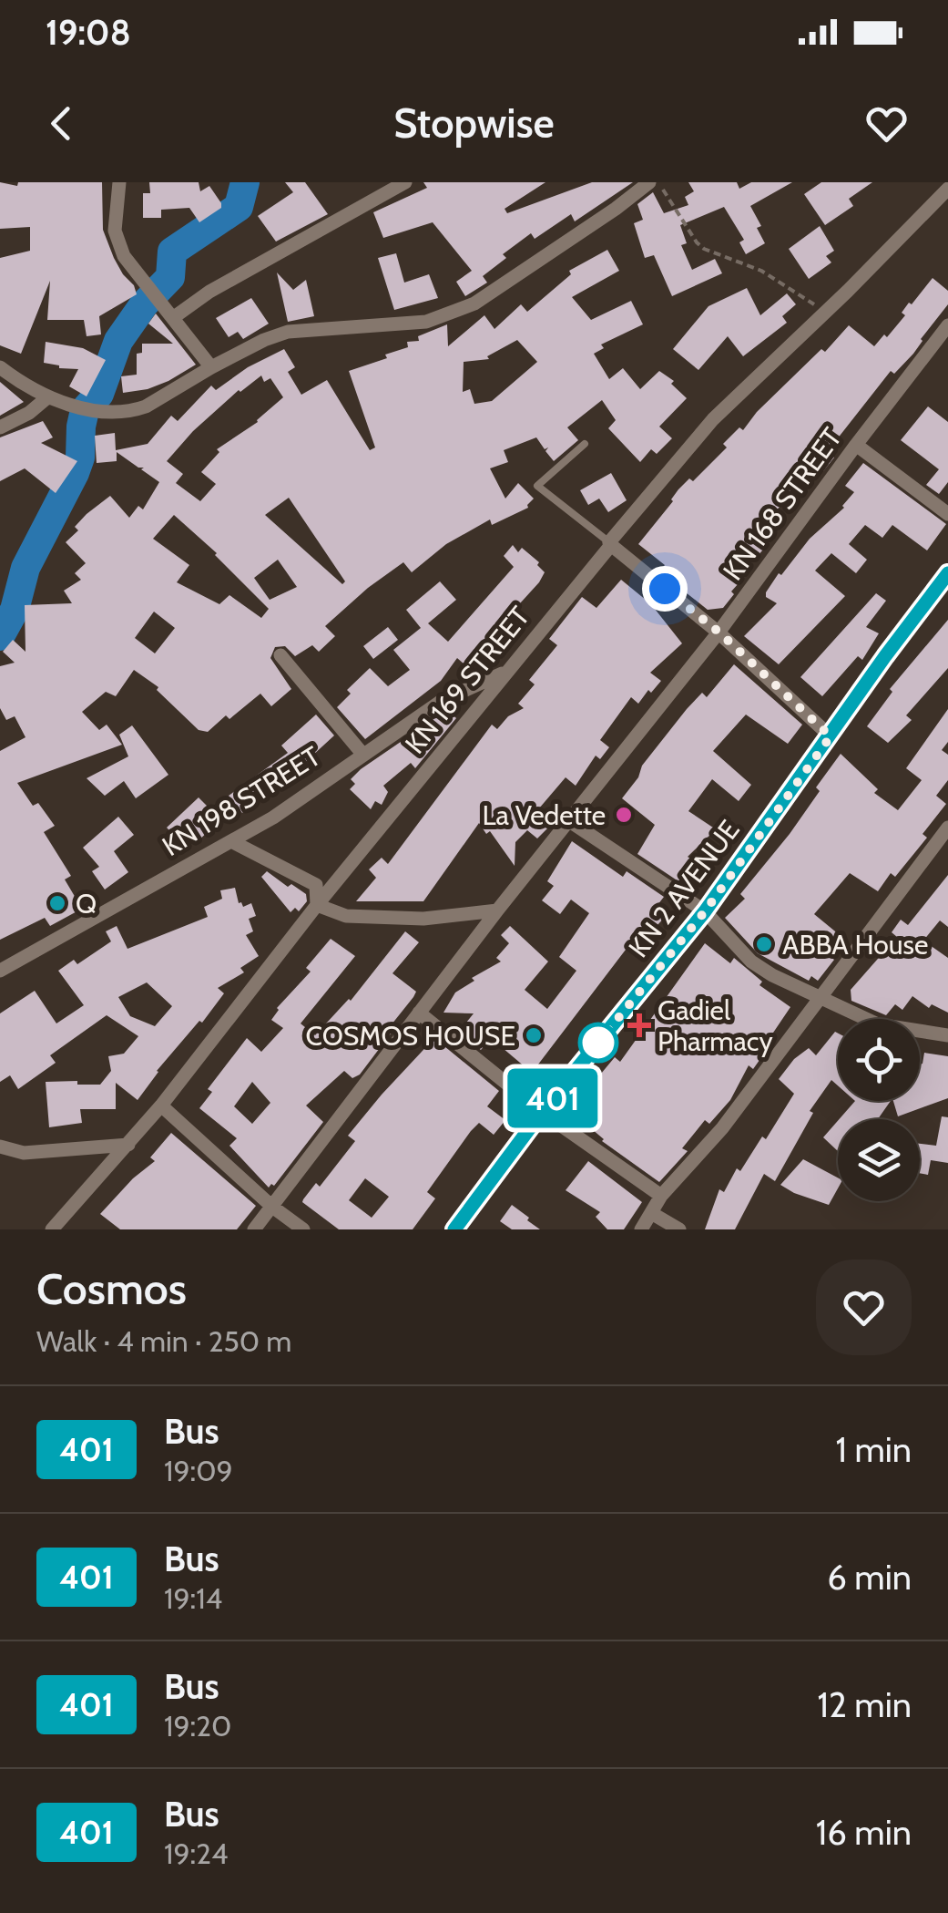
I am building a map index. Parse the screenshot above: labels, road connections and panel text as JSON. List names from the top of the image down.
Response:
{
  "streets": {
    "main road": ["KN 2 AVENUE"],
    "street": ["KN 168 STREET", "KN 169 STREET", "KN 198 STREET"]
  },
  "crossings": [
    ["KN 169 STREET", "KN 198 STREET"]
  ],
  "places": {
    "other": [
      "La Vedette",
      "Q",
      "ABBA House",
      "COSMOS HOUSE"
    ],
    "health": ["Gadiel Pharmacy"]
  },
  "lines": ["bus line 401"],
  "page": {
    "status": "19:08",
    "header": "Stopwise",
    "on_map": "401",
    "heading": ["Cosmos", "Walk · 4 min · 250 m"],
    "list": [
      {
        "mark": "401",
        "name": "Bus",
        "note": "19:09",
        "value": "1 min"
      },
      {
        "mark": "401",
        "name": "Bus",
        "note": "19:14",
        "value": "6 min"
      },
      {
        "mark": "401",
        "name": "Bus",
        "note": "19:20",
        "value": "12 min"
      },
      {
        "mark": "401",
        "name": "Bus",
        "note": "19:24",
        "value": "16 min"
      }
    ]
  }
}
